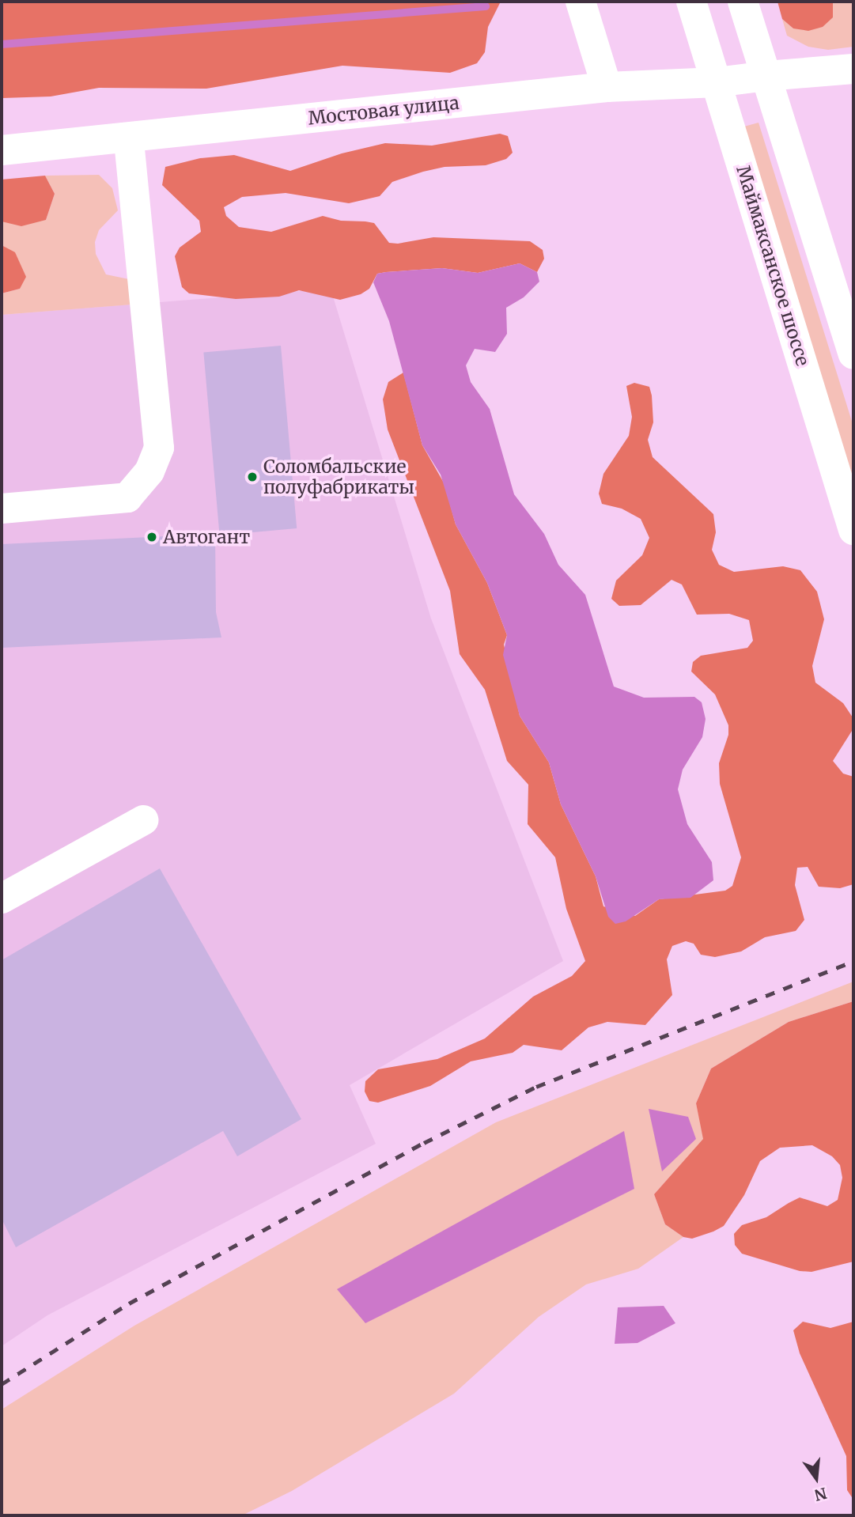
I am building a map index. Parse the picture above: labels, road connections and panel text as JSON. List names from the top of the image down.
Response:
{
  "streets": {
    "main road": ["Мостовая улица", "Маймаксанское шоссе"]
  },
  "crossings": [
    ["Мостовая улица", "Маймаксанское шоссе"]
  ],
  "places": ["Соломбальские полуфабрикаты", "Автогант"],
  "north": "bottom"
}
